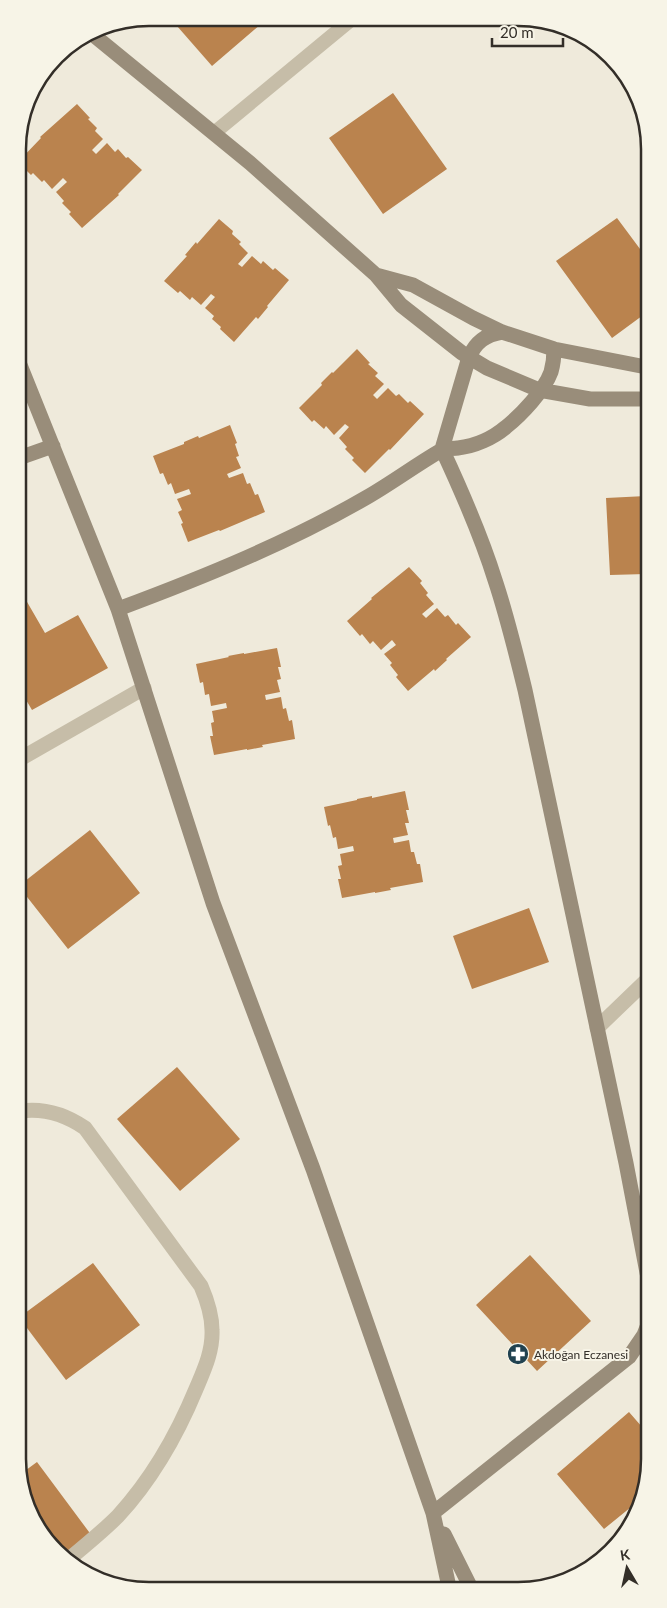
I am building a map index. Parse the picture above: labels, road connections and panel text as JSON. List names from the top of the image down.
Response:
{
  "places": {
    "pharmacy": ["Akdoğan Eczanesi"]
  },
  "scale_bar": "20 m",
  "north": "top"
}
